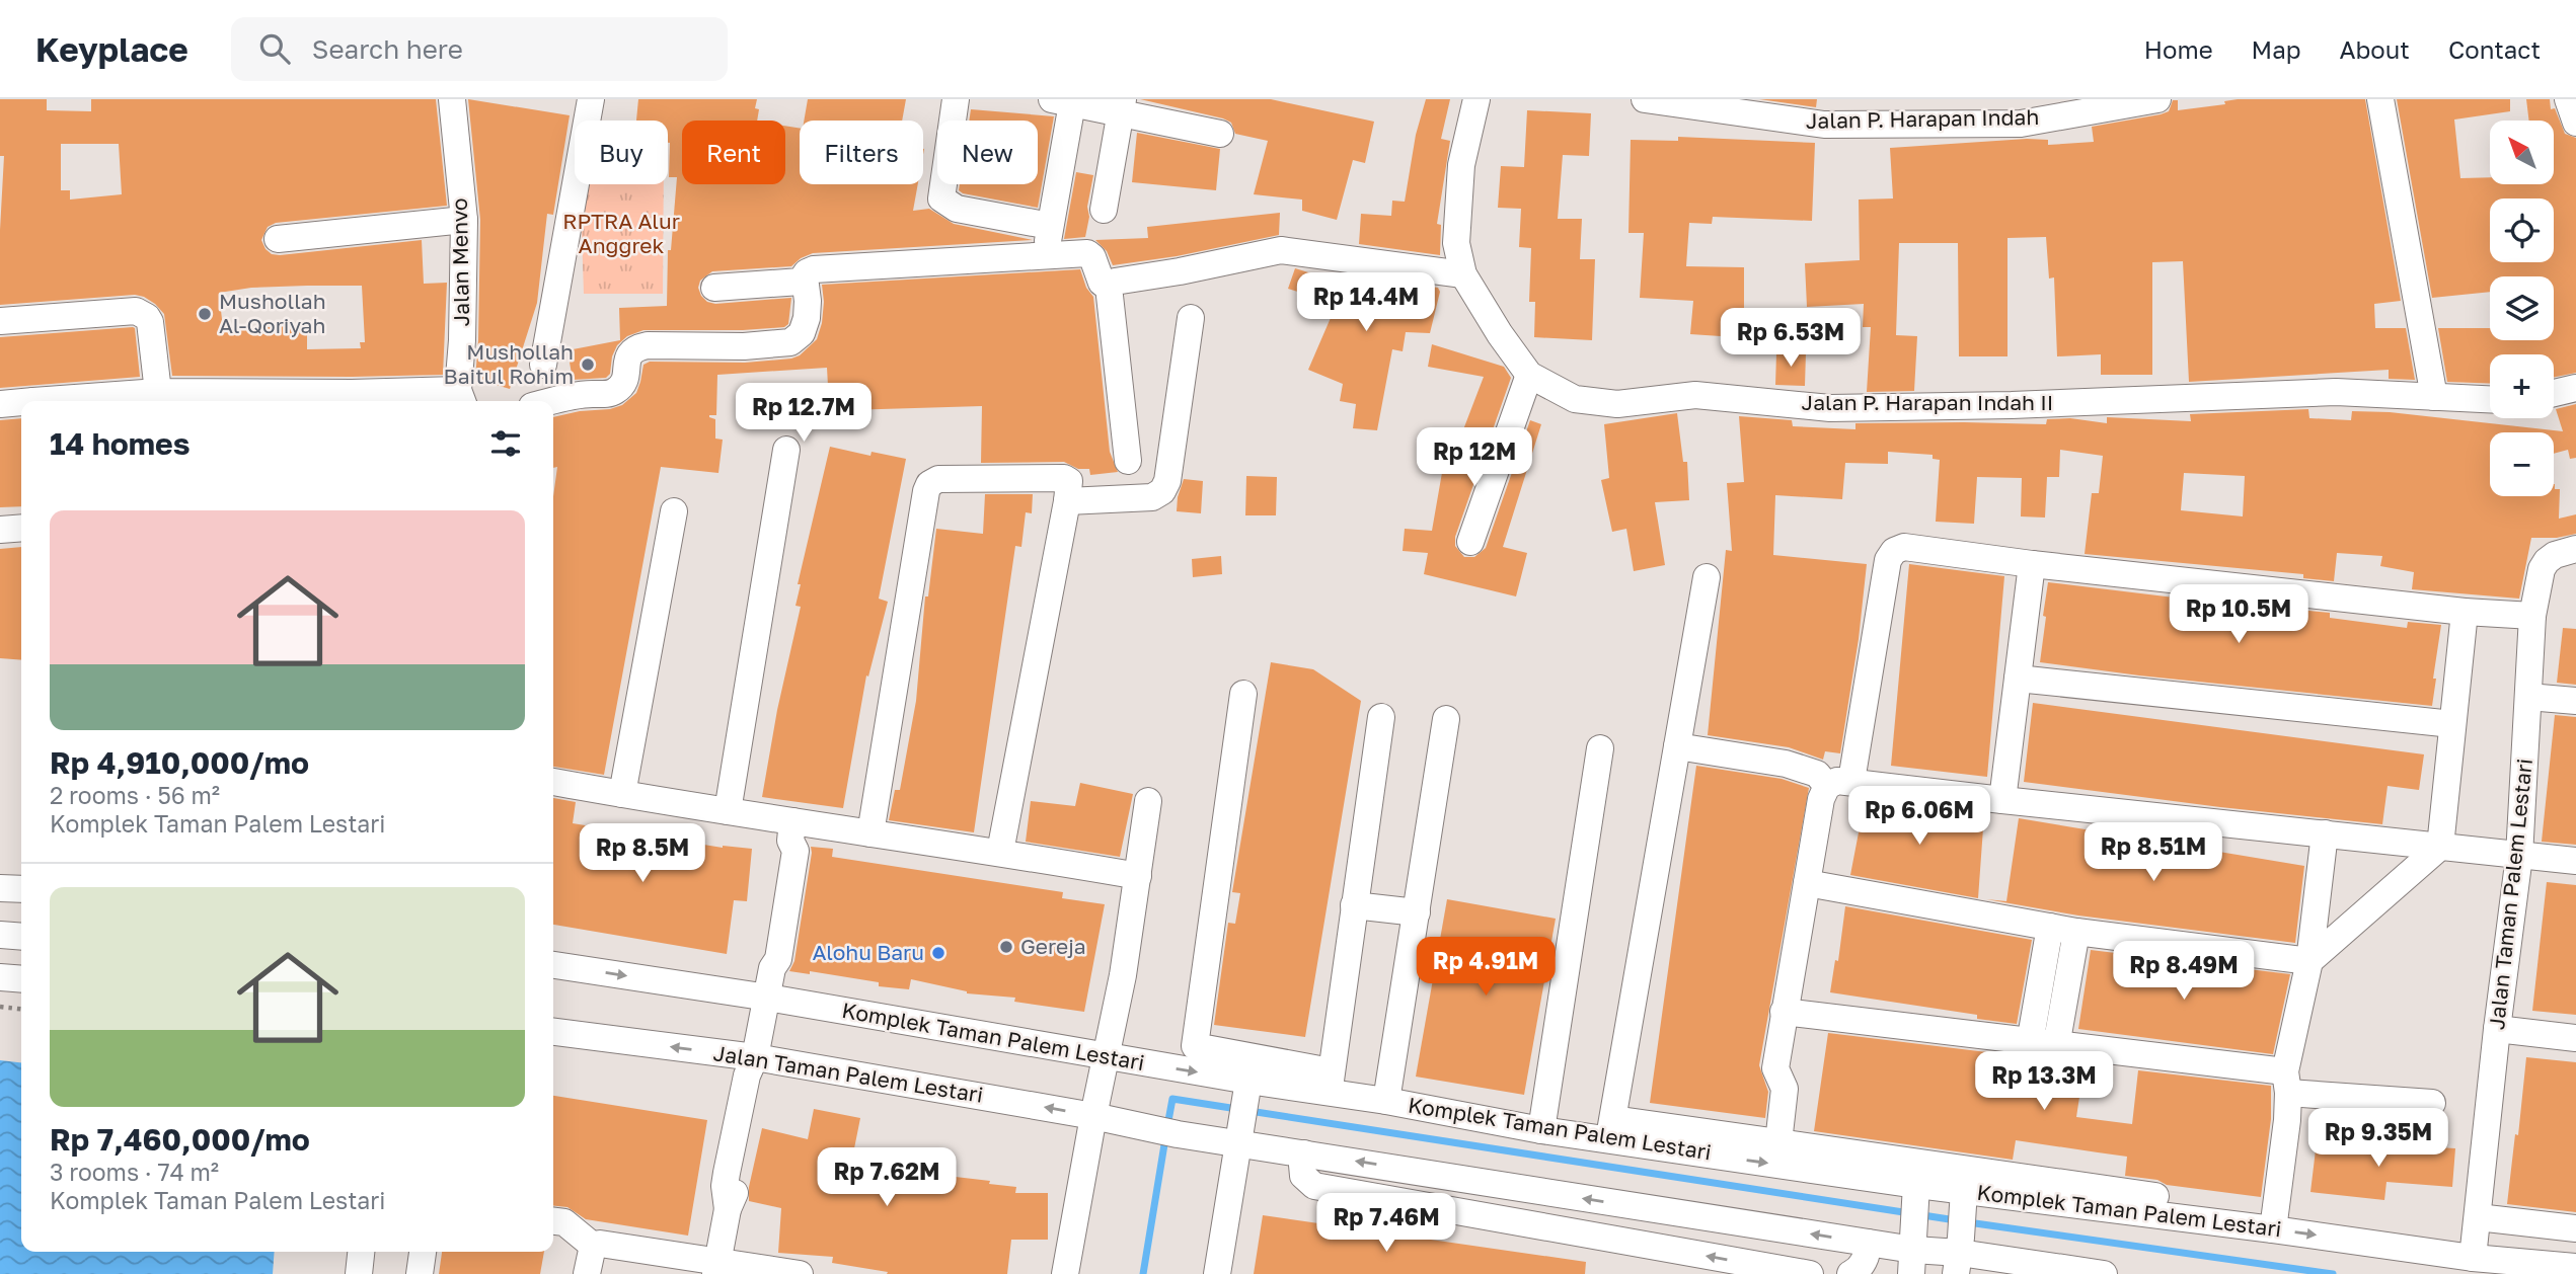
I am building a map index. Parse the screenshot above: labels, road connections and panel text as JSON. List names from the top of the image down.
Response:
{
  "streets": {
    "street": [
      "Jalan P. Harapan Indah",
      "Jalan Menvo",
      "Jalan P. Harapan Indah II",
      "Jalan Taman Palem Lestari",
      "Komplek Taman Palem Lestari"
    ]
  },
  "crossings": [
    ["Jalan Taman Palem Lestari", "Komplek Taman Palem Lestari"]
  ],
  "parks": ["RPTRA Alur Anggrek"],
  "places": [
    "Mushollah Al-Qoriyah",
    "Mushollah Baitul Rohim",
    "Gereja",
    "Alohu Baru"
  ],
  "north": "top left",
  "page": {
    "header": "Keyplace",
    "search": "Search here",
    "nav": [
      "Home",
      "Map",
      "About",
      "Contact"
    ],
    "map_buttons": ["+", "−"],
    "chip": [
      "Buy",
      "Rent",
      "Filters",
      "New"
    ],
    "price": [
      "Rp 14.4M",
      "Rp 6.53M",
      "Rp 12.7M",
      "Rp 12M",
      "Rp 10.5M",
      "Rp 6.06M",
      "Rp 8.51M",
      "Rp 8.5M",
      "Rp 4.91M",
      "Rp 8.49M",
      "Rp 13.3M",
      "Rp 9.35M",
      "Rp 7.62M",
      "Rp 7.46M"
    ],
    "heading": "14 homes",
    "list": [
      {
        "name": "Rp 4,910,000/mo",
        "note": "2 rooms · 56 m² · Komplek Taman Palem Lestari"
      },
      {
        "name": "Rp 7,460,000/mo",
        "note": "3 rooms · 74 m² · Komplek Taman Palem Lestari"
      }
    ]
  }
}
